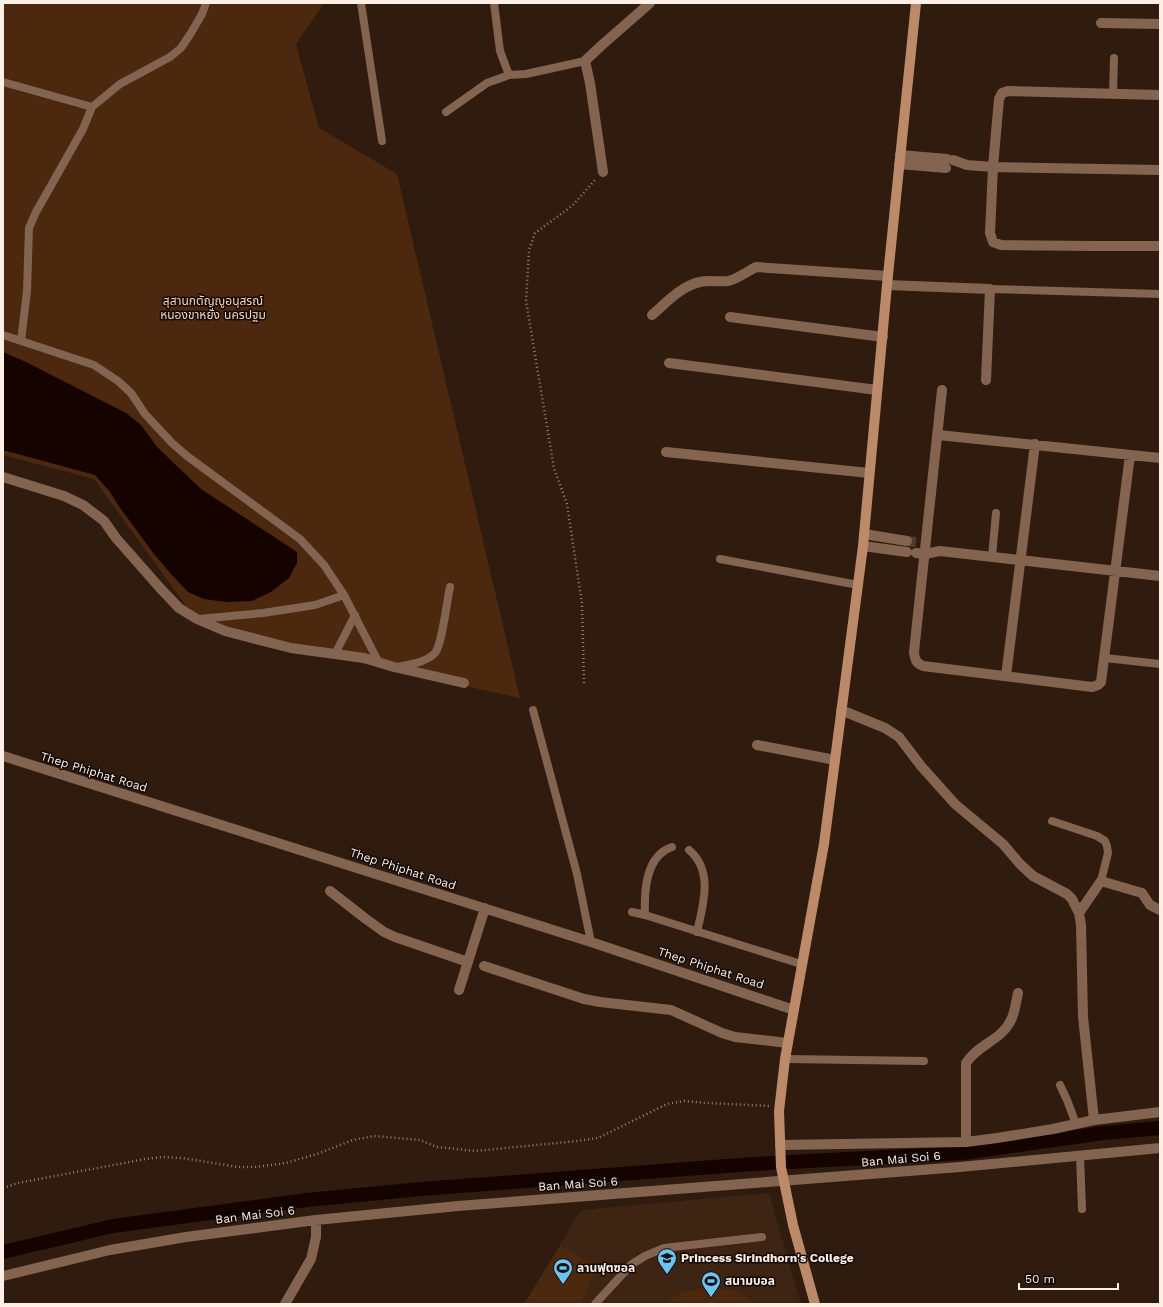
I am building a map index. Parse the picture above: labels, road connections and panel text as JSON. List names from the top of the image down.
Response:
{
  "streets": {
    "street": ["Thep Phiphat Road", "Ban Mai Soi 6"]
  },
  "parks": ["สุสานกตัญญูอนุสรณ์ หนองขาหยั่ง นครปฐม"],
  "places": {
    "school or university": ["Princess Sirindhorn's College"],
    "sports": ["ลานฟุตซอล", "สนามบอล"]
  },
  "scale_bar": "50 m"
}
